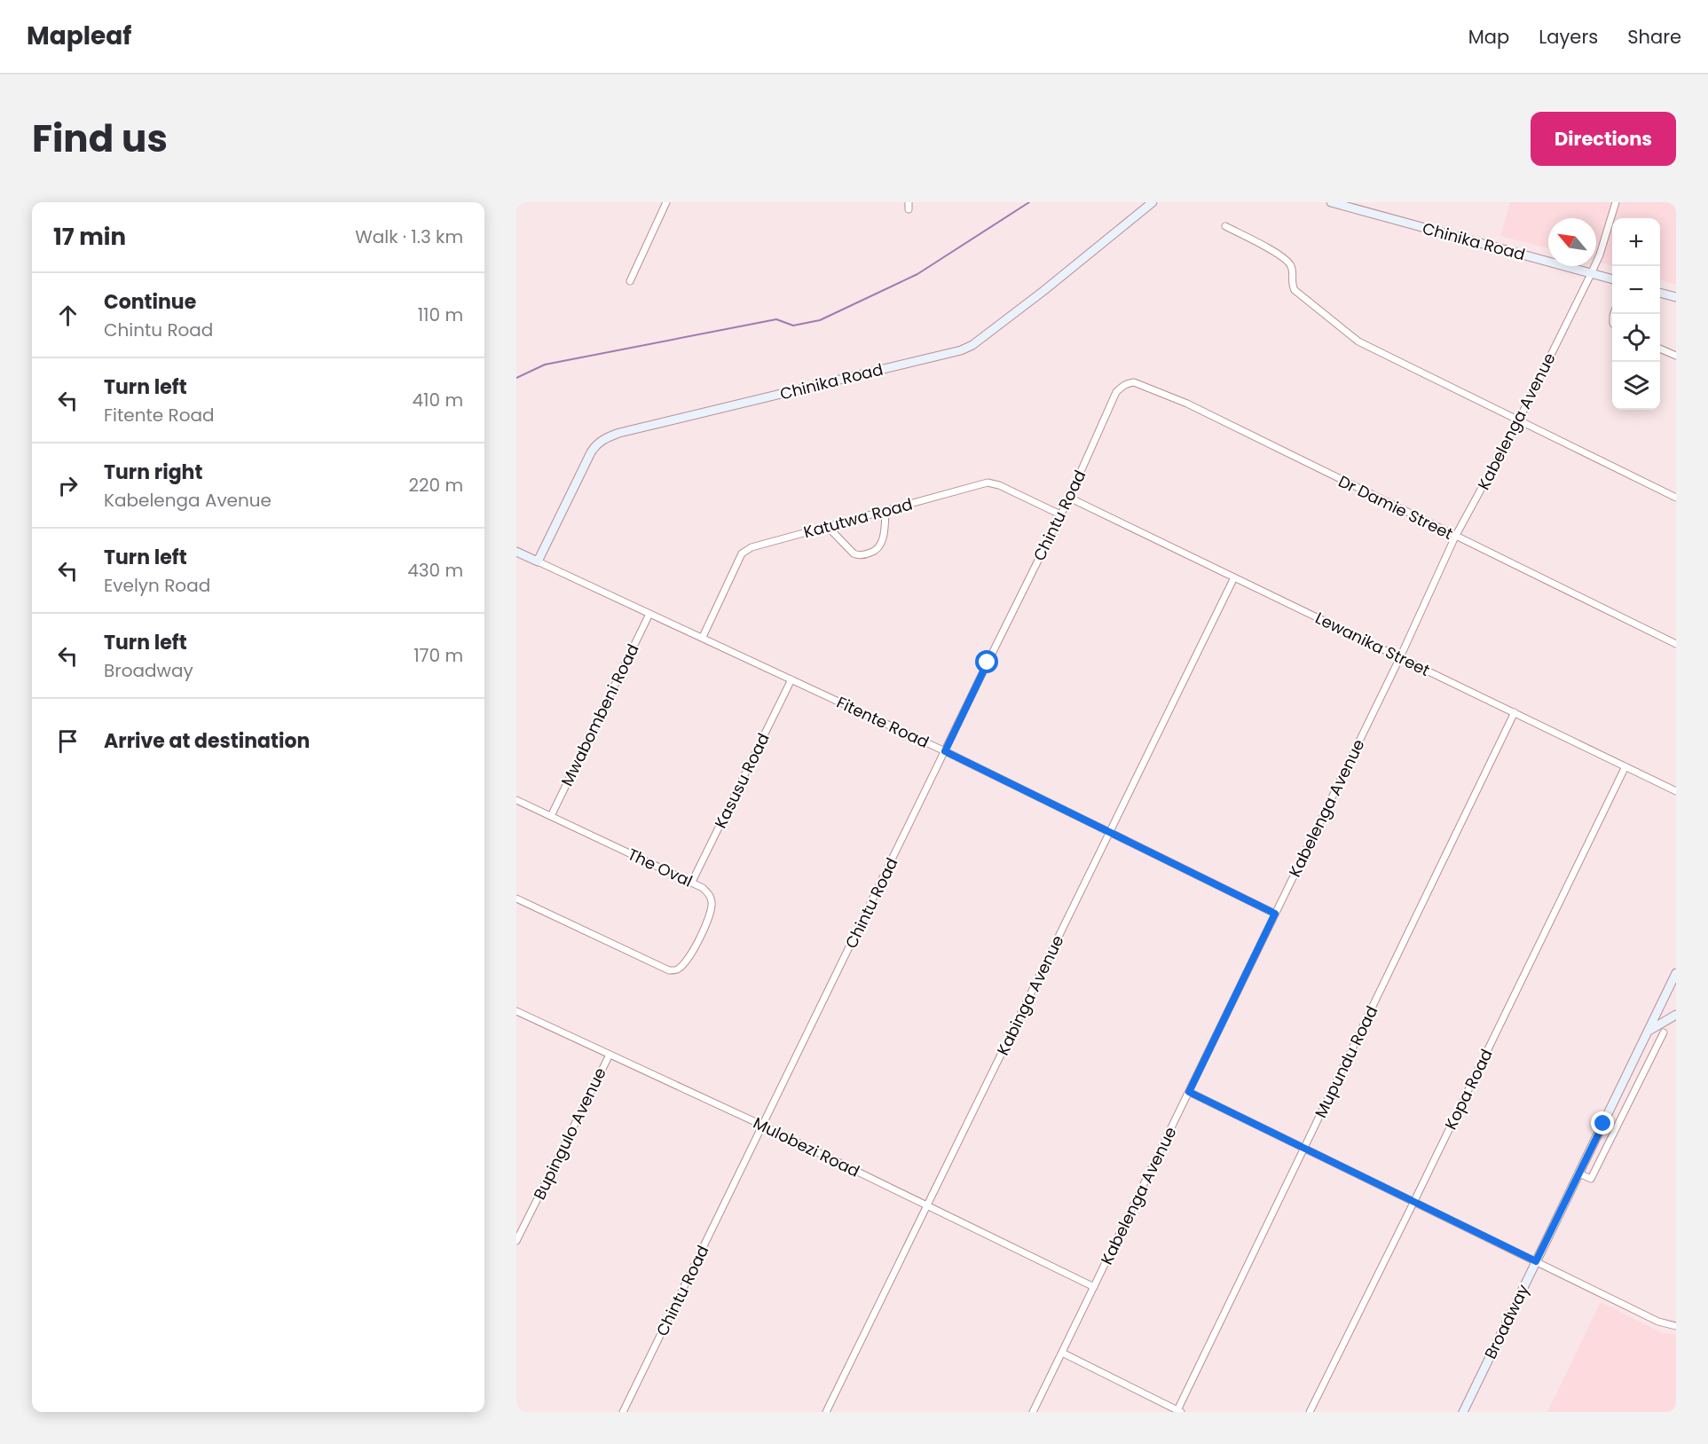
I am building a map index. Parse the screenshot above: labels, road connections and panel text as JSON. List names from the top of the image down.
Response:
{
  "streets": {
    "main road": ["Chinika Road", "Fitente Road", "Broadway"],
    "street": [
      "Kabelenga Avenue",
      "Dr Damie Street",
      "Chintu Road",
      "Katutwa Road",
      "Lewanika Street",
      "Mwabombeni Road",
      "Kasusu Road",
      "The Oval",
      "Kabinga Avenue",
      "Mupundu Road",
      "Kopa Road",
      "Bupingulo Avenue",
      "Mulobezi Road"
    ]
  },
  "crossings": [
    ["Chinika Road", "Kabelenga Avenue"],
    ["Chinika Road", "Fitente Road"],
    ["Kabelenga Avenue", "Dr Damie Street"],
    ["Kabelenga Avenue", "Lewanika Street"],
    ["Kabelenga Avenue", "Fitente Road"],
    ["Kabelenga Avenue", "Mulobezi Road"],
    ["Dr Damie Street", "Chintu Road"],
    ["Chintu Road", "Katutwa Road"],
    ["Chintu Road", "Lewanika Street"],
    ["Chintu Road", "Fitente Road"],
    ["Chintu Road", "Mulobezi Road"],
    ["Katutwa Road", "Fitente Road"],
    ["Lewanika Street", "Kabinga Avenue"],
    ["Lewanika Street", "Mupundu Road"],
    ["Lewanika Street", "Kopa Road"],
    ["Mwabombeni Road", "Fitente Road"],
    ["Mwabombeni Road", "The Oval"],
    ["Fitente Road", "Kasusu Road"],
    ["Fitente Road", "Kabinga Avenue"],
    ["Kasusu Road", "The Oval"],
    ["Kabinga Avenue", "Mulobezi Road"],
    ["Bupingulo Avenue", "Mulobezi Road"]
  ],
  "north": "top left",
  "page": {
    "header": "Mapleaf",
    "nav": ["Map", "Layers", "Share"],
    "title": "Find us",
    "buttons": "Directions",
    "heading": ["17 min", "Walk · 1.3 km"],
    "map_buttons": ["+", "−"],
    "list": [
      ["Continue", "Chintu Road", "110 m"],
      ["Turn left", "Fitente Road", "410 m"],
      ["Turn right", "Kabelenga Avenue", "220 m"],
      ["Turn left", "Evelyn Road", "430 m"],
      ["Turn left", "Broadway", "170 m"],
      "Arrive at destination"
    ]
  }
}
